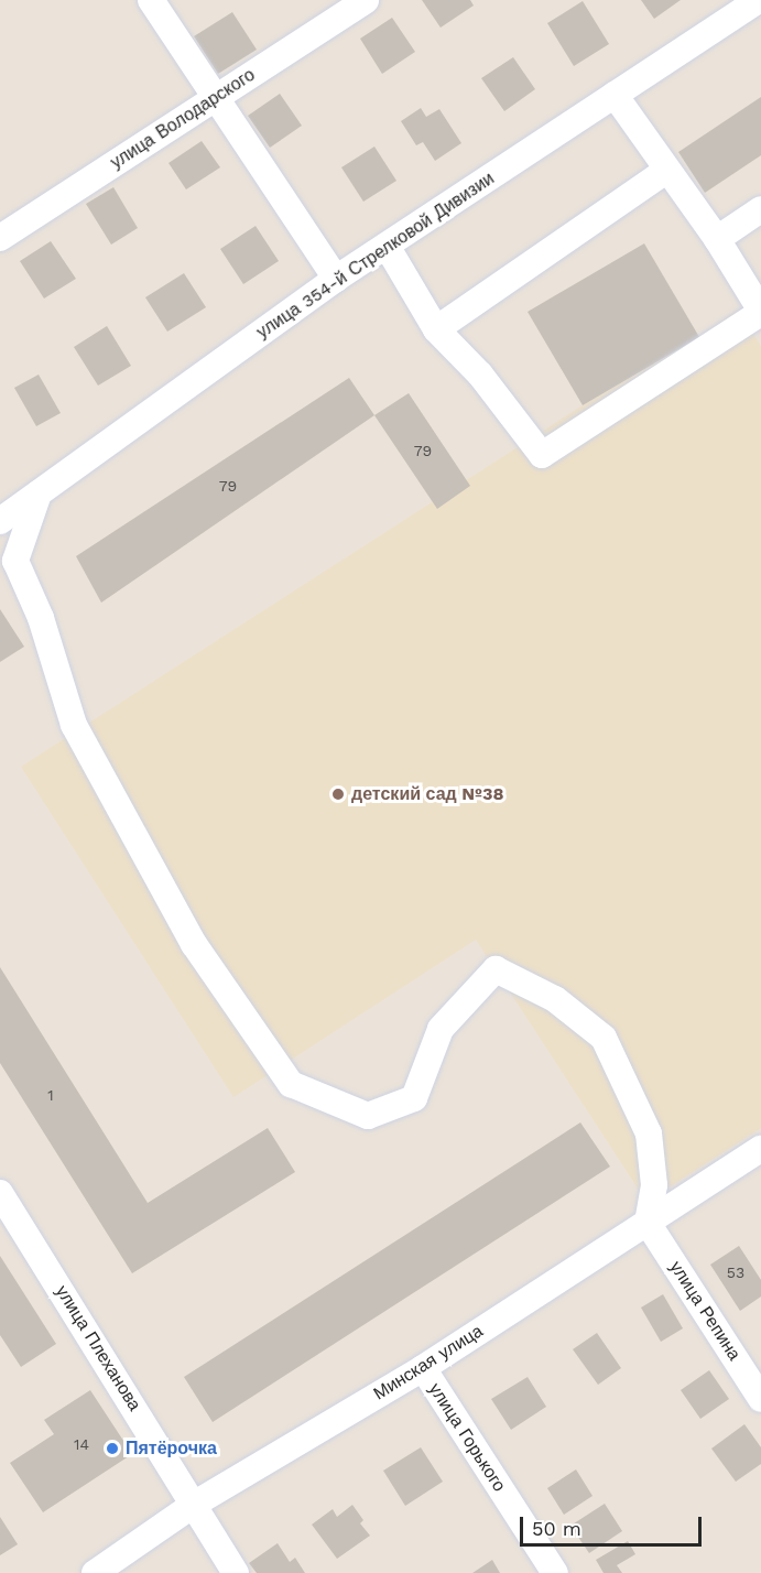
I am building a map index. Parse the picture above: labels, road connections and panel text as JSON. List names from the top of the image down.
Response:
{
  "streets": {
    "street": [
      "улица Володарского",
      "улица 354-й Стрелковой Дивизии",
      "улица Репина",
      "улица Плеханова",
      "Минская улица",
      "улица Горького"
    ]
  },
  "crossings": [
    ["улица Репина", "Минская улица"],
    ["улица Плеханова", "Минская улица"],
    ["Минская улица", "улица Горького"]
  ],
  "places": ["детский сад №38", "Пятёрочка"],
  "house_numbers": [
    "79",
    "79",
    "1",
    "53",
    "14"
  ],
  "scale_bar": "50 m"
}
